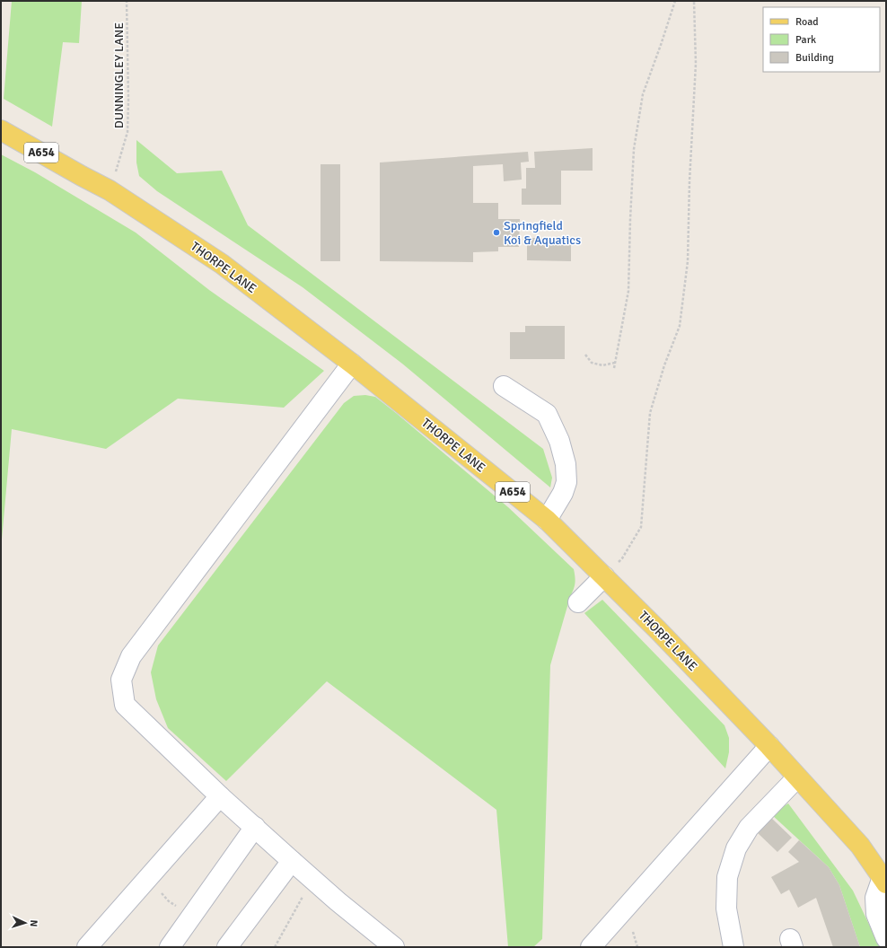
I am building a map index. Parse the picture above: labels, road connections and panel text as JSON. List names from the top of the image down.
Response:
{
  "streets": {
    "main road": ["A654", "THORPE LANE"],
    "path": ["DUNNINGLEY LANE"]
  },
  "crossings": [
    ["DUNNINGLEY LANE", "THORPE LANE"]
  ],
  "places": ["Springfield Koi & Aquatics"],
  "legend": ["Road", "Park", "Building"],
  "north": "right"
}
